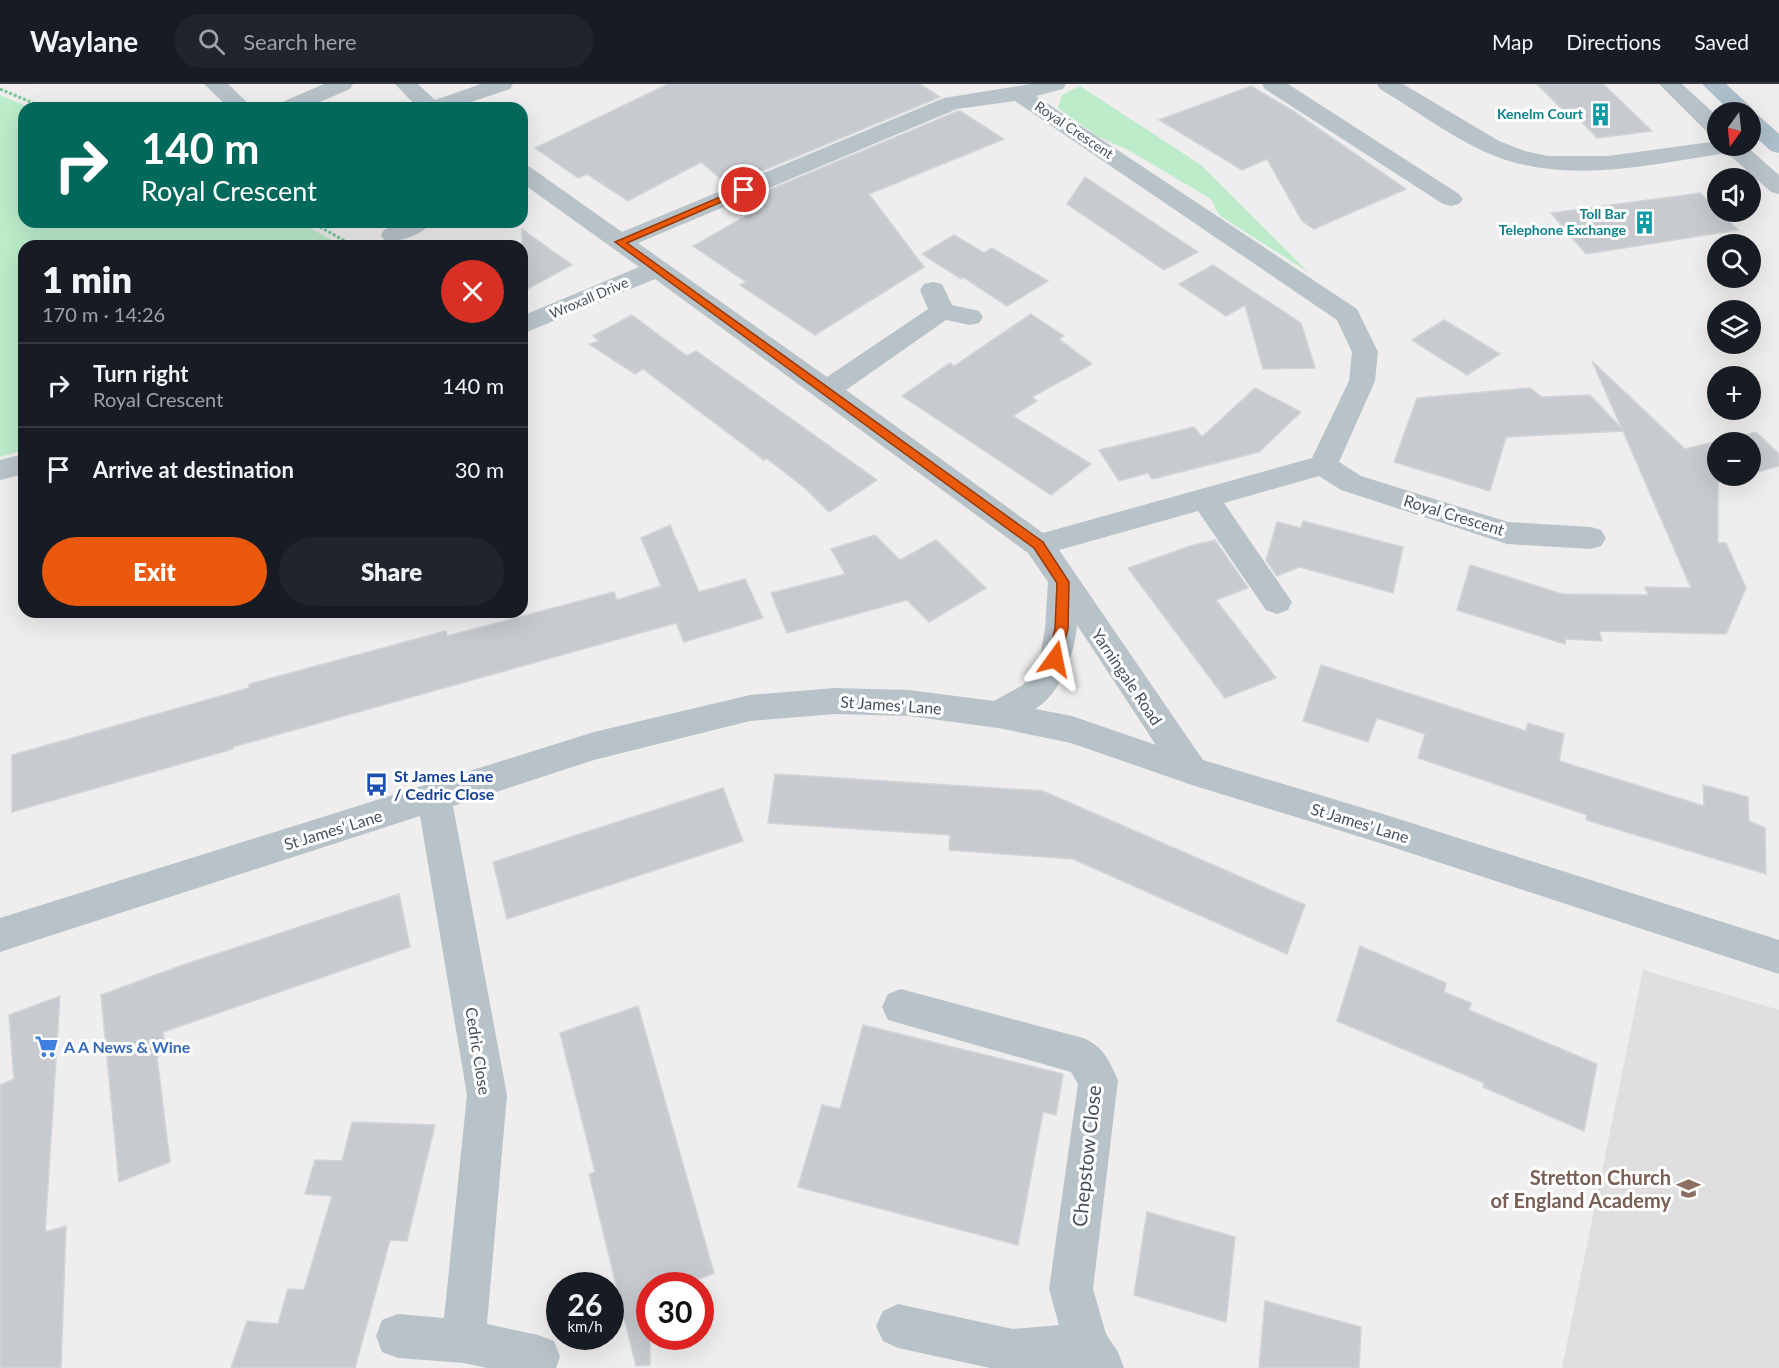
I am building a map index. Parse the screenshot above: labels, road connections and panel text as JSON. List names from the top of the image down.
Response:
{
  "streets": {
    "street": [
      "Royal Crescent",
      "Wroxall Drive",
      "Yarningale Road",
      "St James' Lane",
      "Cedric Close",
      "Chepstow Close"
    ]
  },
  "crossings": [
    ["Royal Crescent", "Yarningale Road"],
    ["Wroxall Drive", "Yarningale Road"],
    ["Yarningale Road", "St James' Lane"],
    ["St James' Lane", "Cedric Close"]
  ],
  "places": {
    "building": ["Kenelm Court", "Toll Bar Telephone Exchange"],
    "bus stop": ["St James Lane / Cedric Close"],
    "supermarket": ["A A News & Wine"],
    "school or university": ["Stretton Church of England Academy"]
  },
  "north": "bottom",
  "page": {
    "header": "Waylane",
    "search": "Search here",
    "nav": ["Map", "Directions", "Saved"],
    "map_buttons": ["+", "−"],
    "turn": ["140 m", "Royal Crescent"],
    "heading": ["1 min", "170 m · 14:26"],
    "list": [
      {
        "name": "Turn right",
        "note": "Royal Crescent",
        "value": "140 m"
      },
      {
        "name": "Arrive at destination",
        "value": "30 m"
      }
    ],
    "buttons": ["Exit", "Share"],
    "speed": "26 km/h",
    "limit": "30"
  }
}
